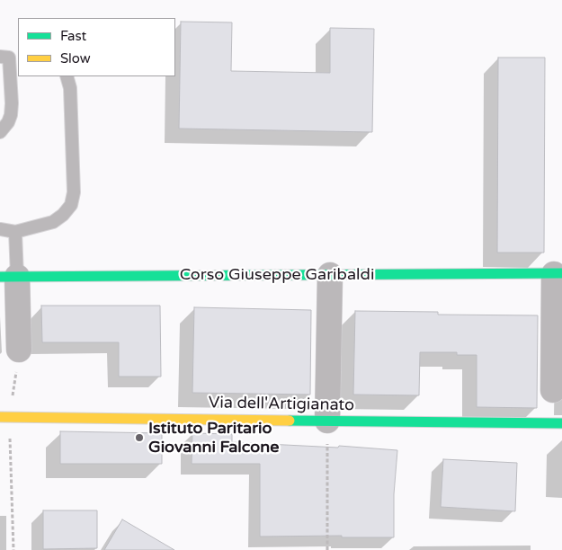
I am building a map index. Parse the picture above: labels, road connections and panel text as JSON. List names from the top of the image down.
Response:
{
  "streets": {
    "street": ["Corso Giuseppe Garibaldi", "Via dell'Artigianato"]
  },
  "places": ["Istituto Paritario Giovanni Falcone"],
  "legend": ["Fast", "Slow"]
}
